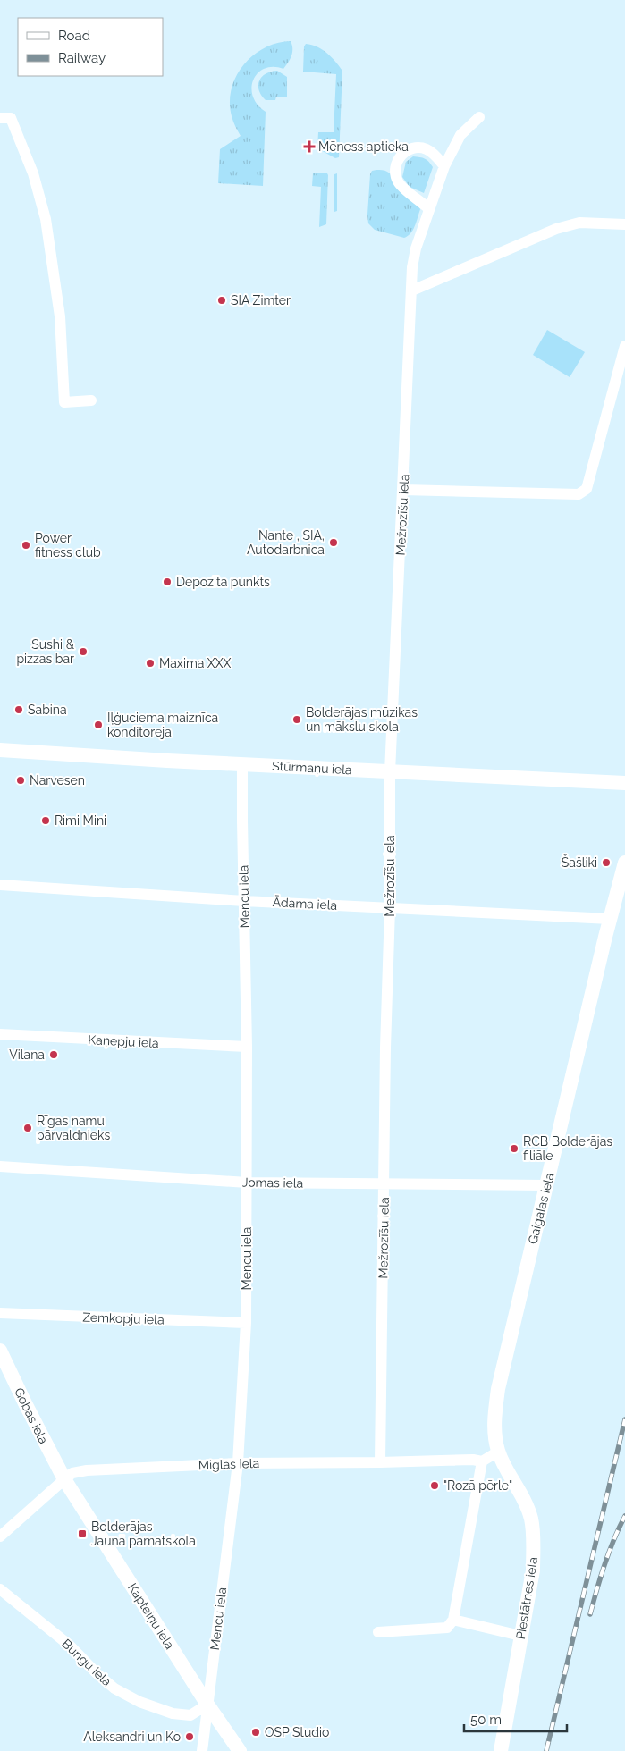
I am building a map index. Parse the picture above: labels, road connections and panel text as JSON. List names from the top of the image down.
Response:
{
  "streets": {
    "street": [
      "Mežrozīšu iela",
      "Stūrmaņu iela",
      "Mencu iela",
      "Ādama iela",
      "Kaņepju iela",
      "Jomas iela",
      "Gaigalas iela",
      "Zemkopju iela",
      "Gobas iela",
      "Miglas iela",
      "Piestātnes iela",
      "Kapteiņu iela",
      "Bungu iela"
    ]
  },
  "crossings": [
    ["Mežrozīšu iela", "Stūrmaņu iela"],
    ["Mežrozīšu iela", "Ādama iela"],
    ["Mežrozīšu iela", "Jomas iela"],
    ["Mežrozīšu iela", "Miglas iela"],
    ["Stūrmaņu iela", "Mencu iela"],
    ["Mencu iela", "Ādama iela"],
    ["Mencu iela", "Kaņepju iela"],
    ["Mencu iela", "Jomas iela"],
    ["Mencu iela", "Zemkopju iela"],
    ["Mencu iela", "Miglas iela"],
    ["Mencu iela", "Kapteiņu iela"],
    ["Mencu iela", "Bungu iela"],
    ["Ādama iela", "Gaigalas iela"],
    ["Jomas iela", "Gaigalas iela"],
    ["Gaigalas iela", "Piestātnes iela"],
    ["Gobas iela", "Miglas iela"],
    ["Gobas iela", "Kapteiņu iela"],
    ["Miglas iela", "Kapteiņu iela"],
    ["Kapteiņu iela", "Bungu iela"]
  ],
  "places": {
    "health": ["Mēness aptieka"],
    "other": [
      "SIA Zimter",
      "Nante , SIA, Autodarbnica",
      "Power fitness club",
      "Depozīta punkts",
      "Sushi & pizzas bar",
      "Maxima XXX",
      "Sabina",
      "Bolderājas mūzikas un mākslu skola",
      "Iļģuciema maiznīca konditoreja",
      "Narvesen",
      "Rimi Mini",
      "Šašliki",
      "Vilana",
      "Rīgas namu pārvaldnieks",
      "RCB Bolderājas filiāle",
      "\"Rozā pērle\"",
      "OSP Studio",
      "Aleksandri un Ko"
    ],
    "transit": ["Bolderājas Jaunā pamatskola"]
  },
  "legend": ["Road", "Railway"],
  "scale_bar": "50 m"
}
